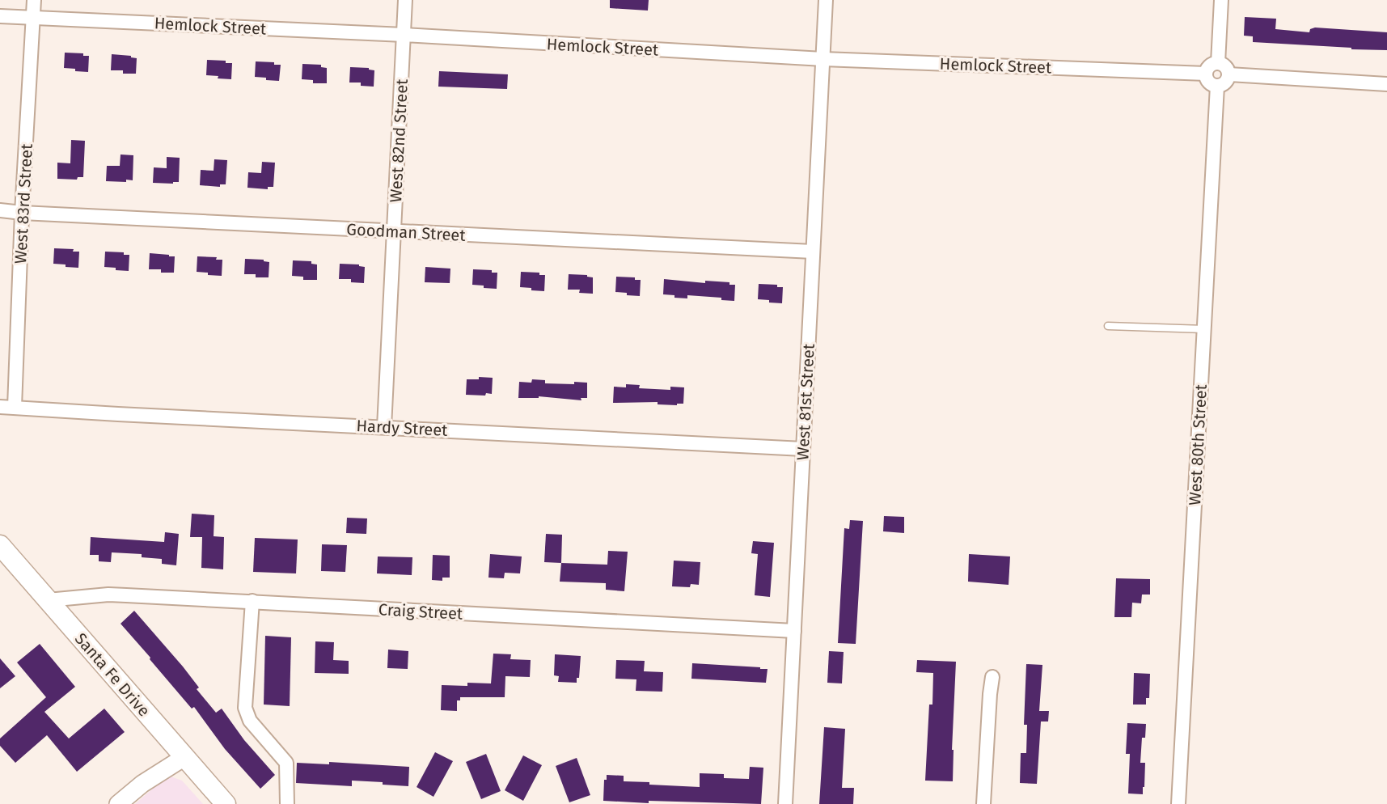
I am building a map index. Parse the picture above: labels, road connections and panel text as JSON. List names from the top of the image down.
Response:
{
  "streets": {
    "main road": ["Santa Fe Drive"],
    "street": [
      "Hemlock Street",
      "West 82nd Street",
      "West 83rd Street",
      "Goodman Street",
      "West 81st Street",
      "Hardy Street",
      "West 80th Street",
      "Craig Street"
    ]
  },
  "crossings": [
    ["Hemlock Street", "West 82nd Street"],
    ["Hemlock Street", "West 83rd Street"],
    ["Hemlock Street", "West 81st Street"],
    ["Hemlock Street", "West 80th Street"],
    ["West 82nd Street", "Goodman Street"],
    ["West 82nd Street", "Hardy Street"],
    ["West 83rd Street", "Goodman Street"],
    ["West 83rd Street", "Hardy Street"],
    ["Goodman Street", "West 81st Street"],
    ["West 81st Street", "Hardy Street"],
    ["West 81st Street", "Craig Street"],
    ["Craig Street", "Santa Fe Drive"]
  ]
}
